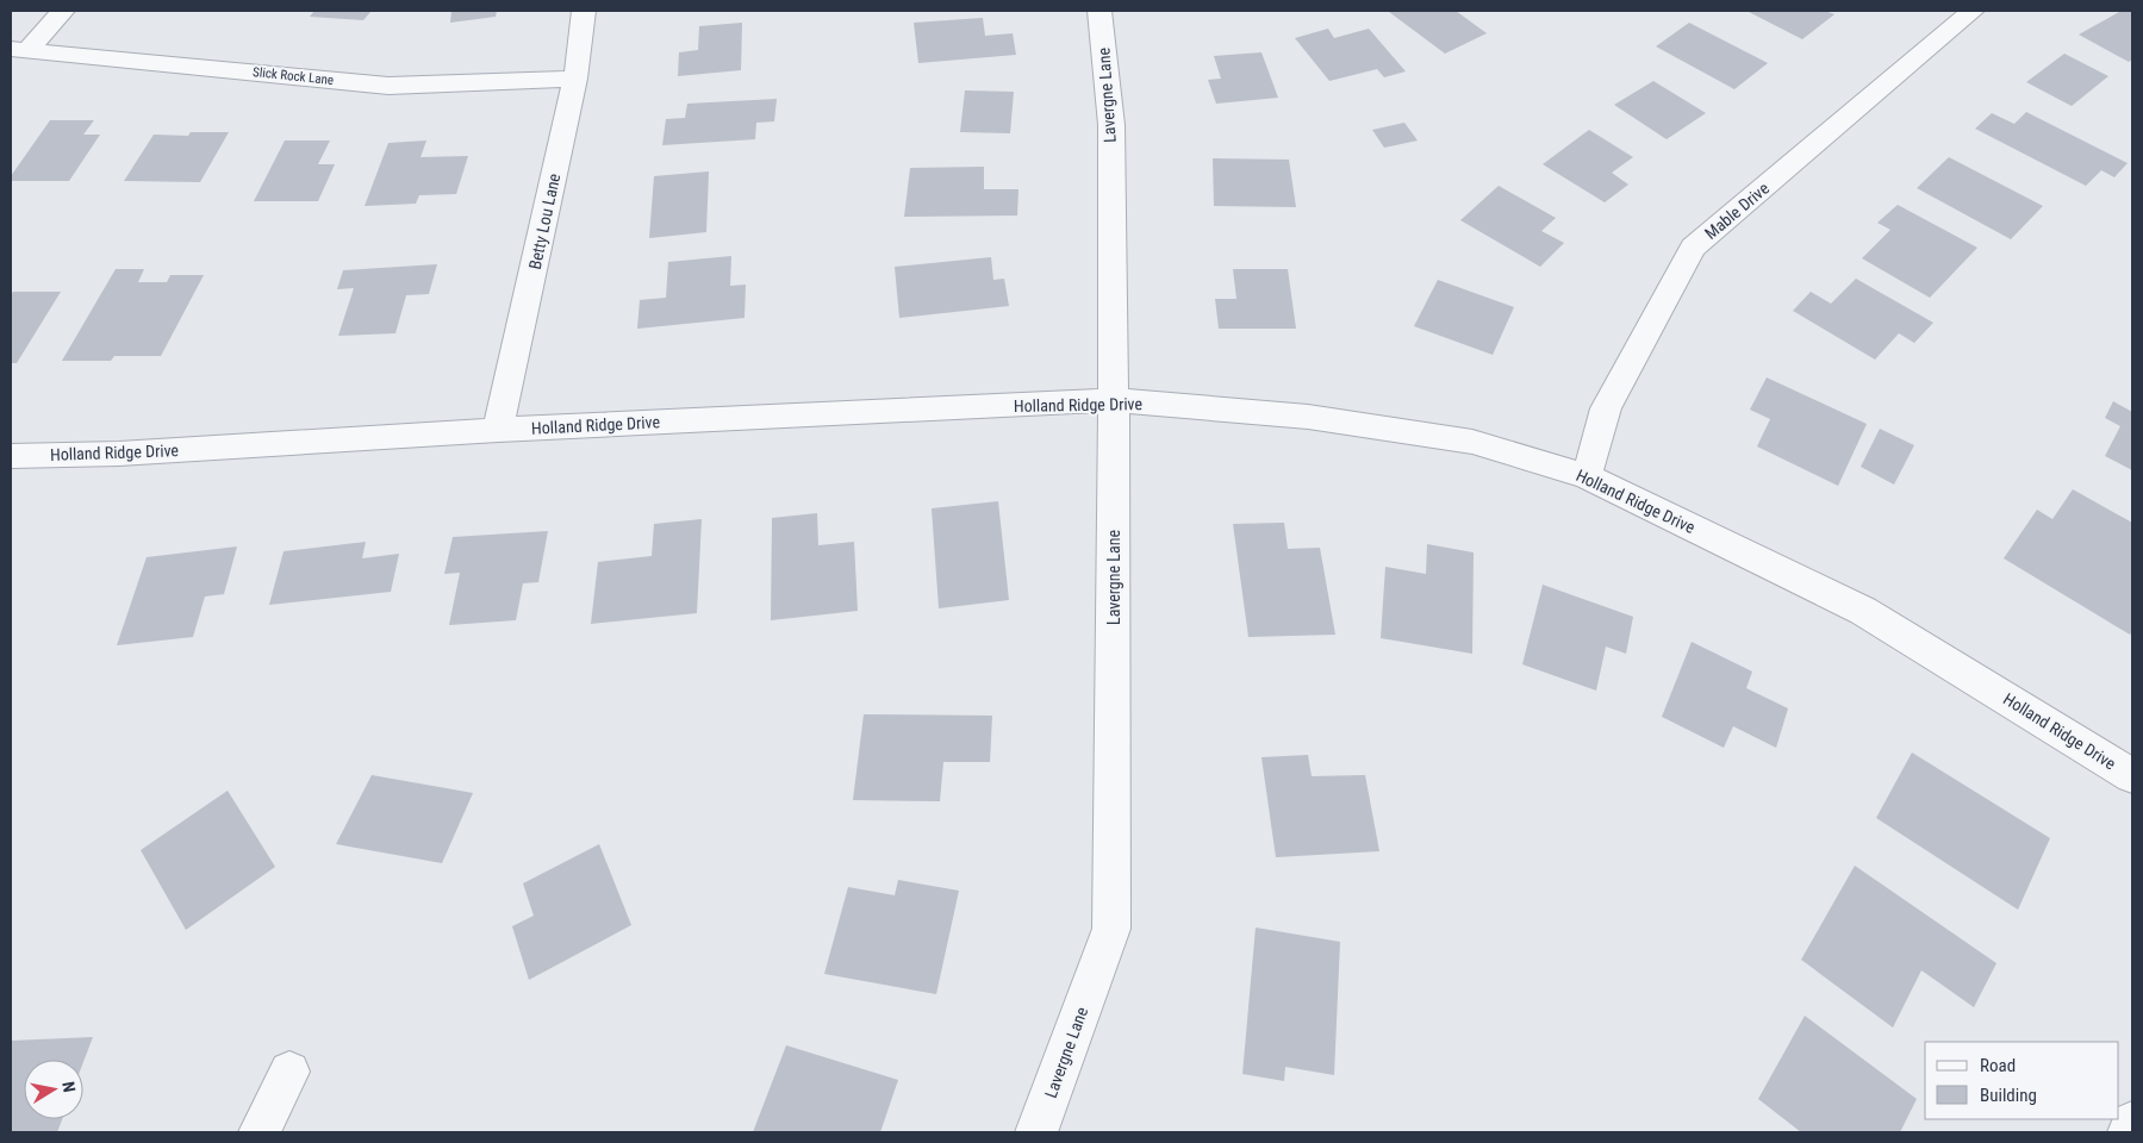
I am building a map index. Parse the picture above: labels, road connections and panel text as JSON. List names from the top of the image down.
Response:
{
  "streets": {
    "street": [
      "Slick Rock Lane",
      "Lavergne Lane",
      "Mable Drive",
      "Betty Lou Lane",
      "Holland Ridge Drive"
    ]
  },
  "crossings": [
    ["Slick Rock Lane", "Betty Lou Lane"],
    ["Lavergne Lane", "Holland Ridge Drive"],
    ["Mable Drive", "Holland Ridge Drive"],
    ["Betty Lou Lane", "Holland Ridge Drive"]
  ],
  "legend": ["Road", "Building"],
  "north": "right"
}
